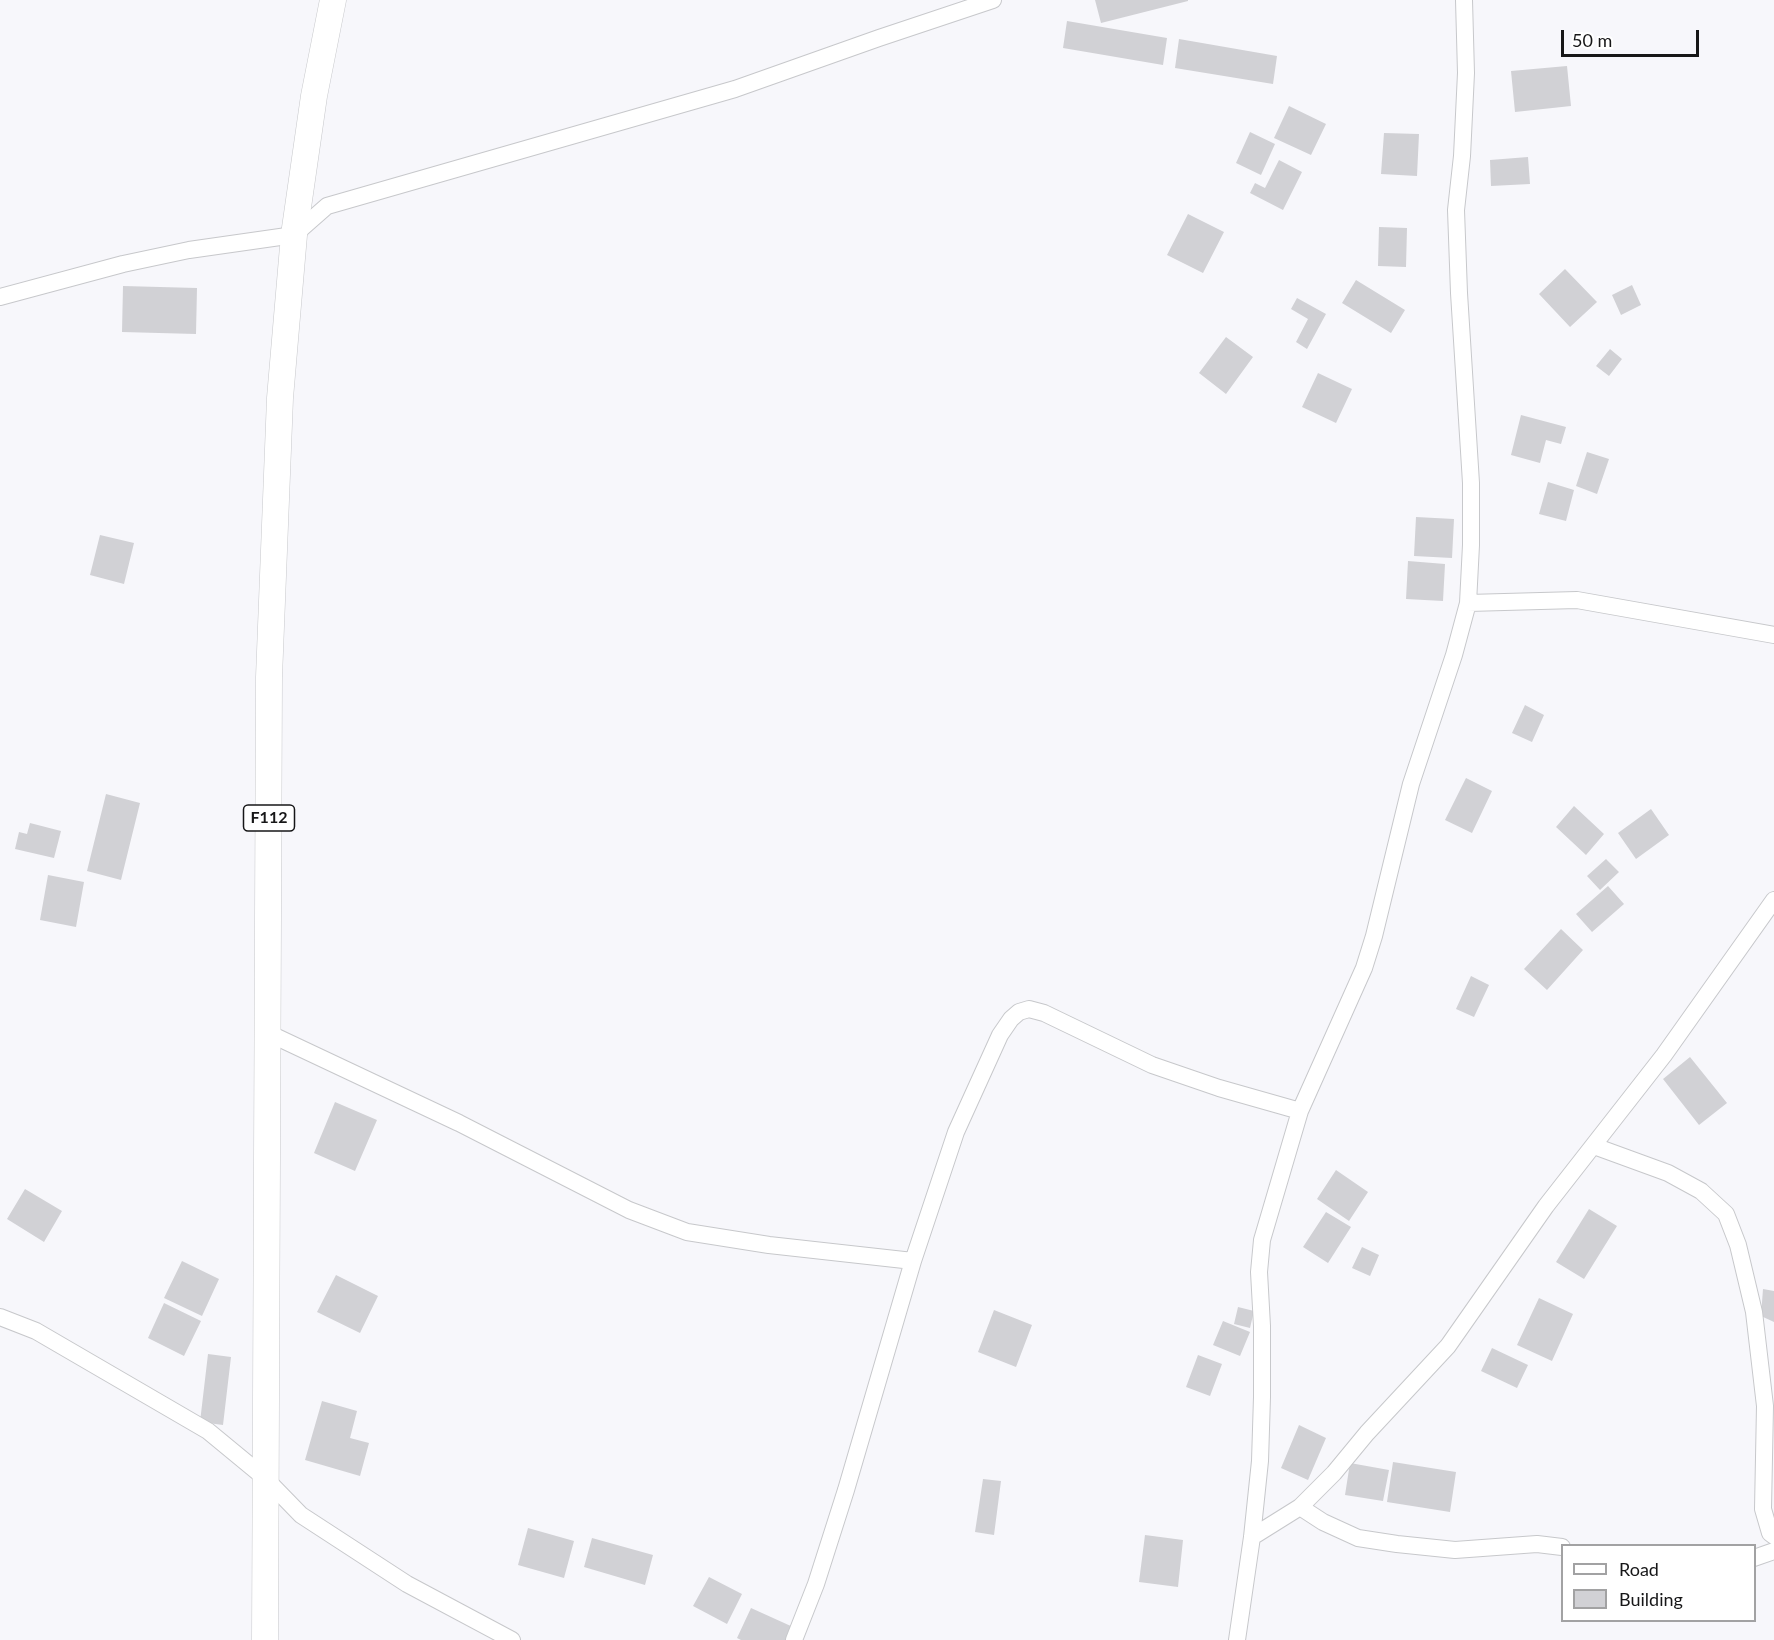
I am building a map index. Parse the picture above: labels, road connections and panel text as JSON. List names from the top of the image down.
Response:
{
  "streets": {
    "main road": ["F112"]
  },
  "legend": ["Road", "Building"],
  "scale_bar": "50 m"
}
